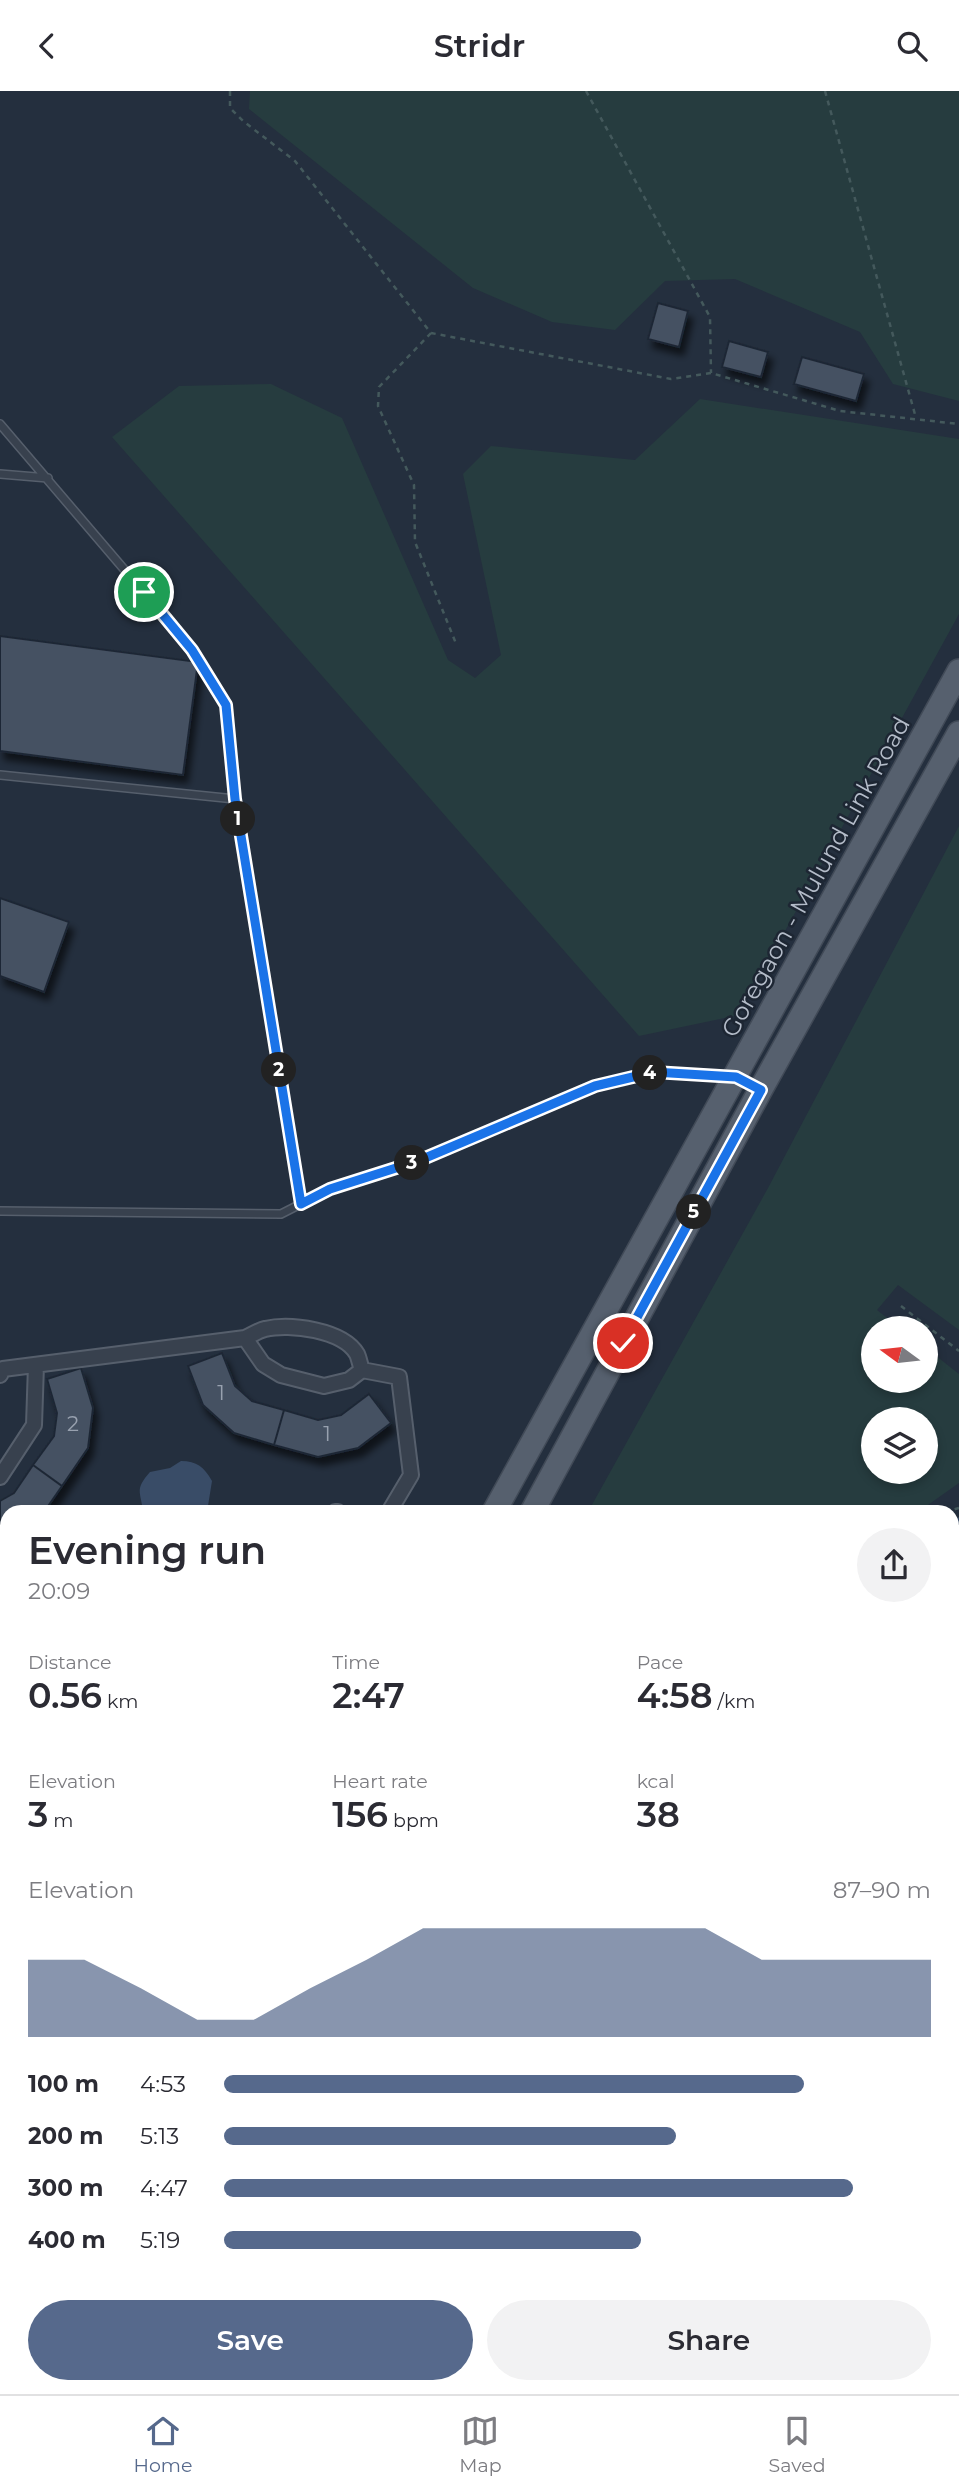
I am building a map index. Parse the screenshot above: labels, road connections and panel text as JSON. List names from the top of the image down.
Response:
{
  "streets": {
    "main road": ["Goregaon - Mulund Link Road"]
  },
  "house_numbers": ["1", "2", "1"],
  "north": "left",
  "page": {
    "header": "Stridr",
    "pins": [
      "1",
      "2",
      "4",
      "3",
      "5"
    ],
    "heading": ["Evening run", "20:09"],
    "stats": [
      ["Distance", "0.56 km"],
      ["Time", "2:47"],
      ["Pace", "4:58 /km"],
      ["Elevation", "3 m"],
      ["Heart rate", "156 bpm"],
      ["kcal", "38"]
    ],
    "chart": ["Elevation", "87–90 m"],
    "list": [
      {
        "name": "100 m",
        "note": "4:53"
      },
      {
        "name": "200 m",
        "note": "5:13"
      },
      {
        "name": "300 m",
        "note": "4:47"
      },
      {
        "name": "400 m",
        "note": "5:19"
      }
    ],
    "buttons": ["Save", "Share"],
    "tabs": ["Home", "Map", "Saved"]
  }
}
